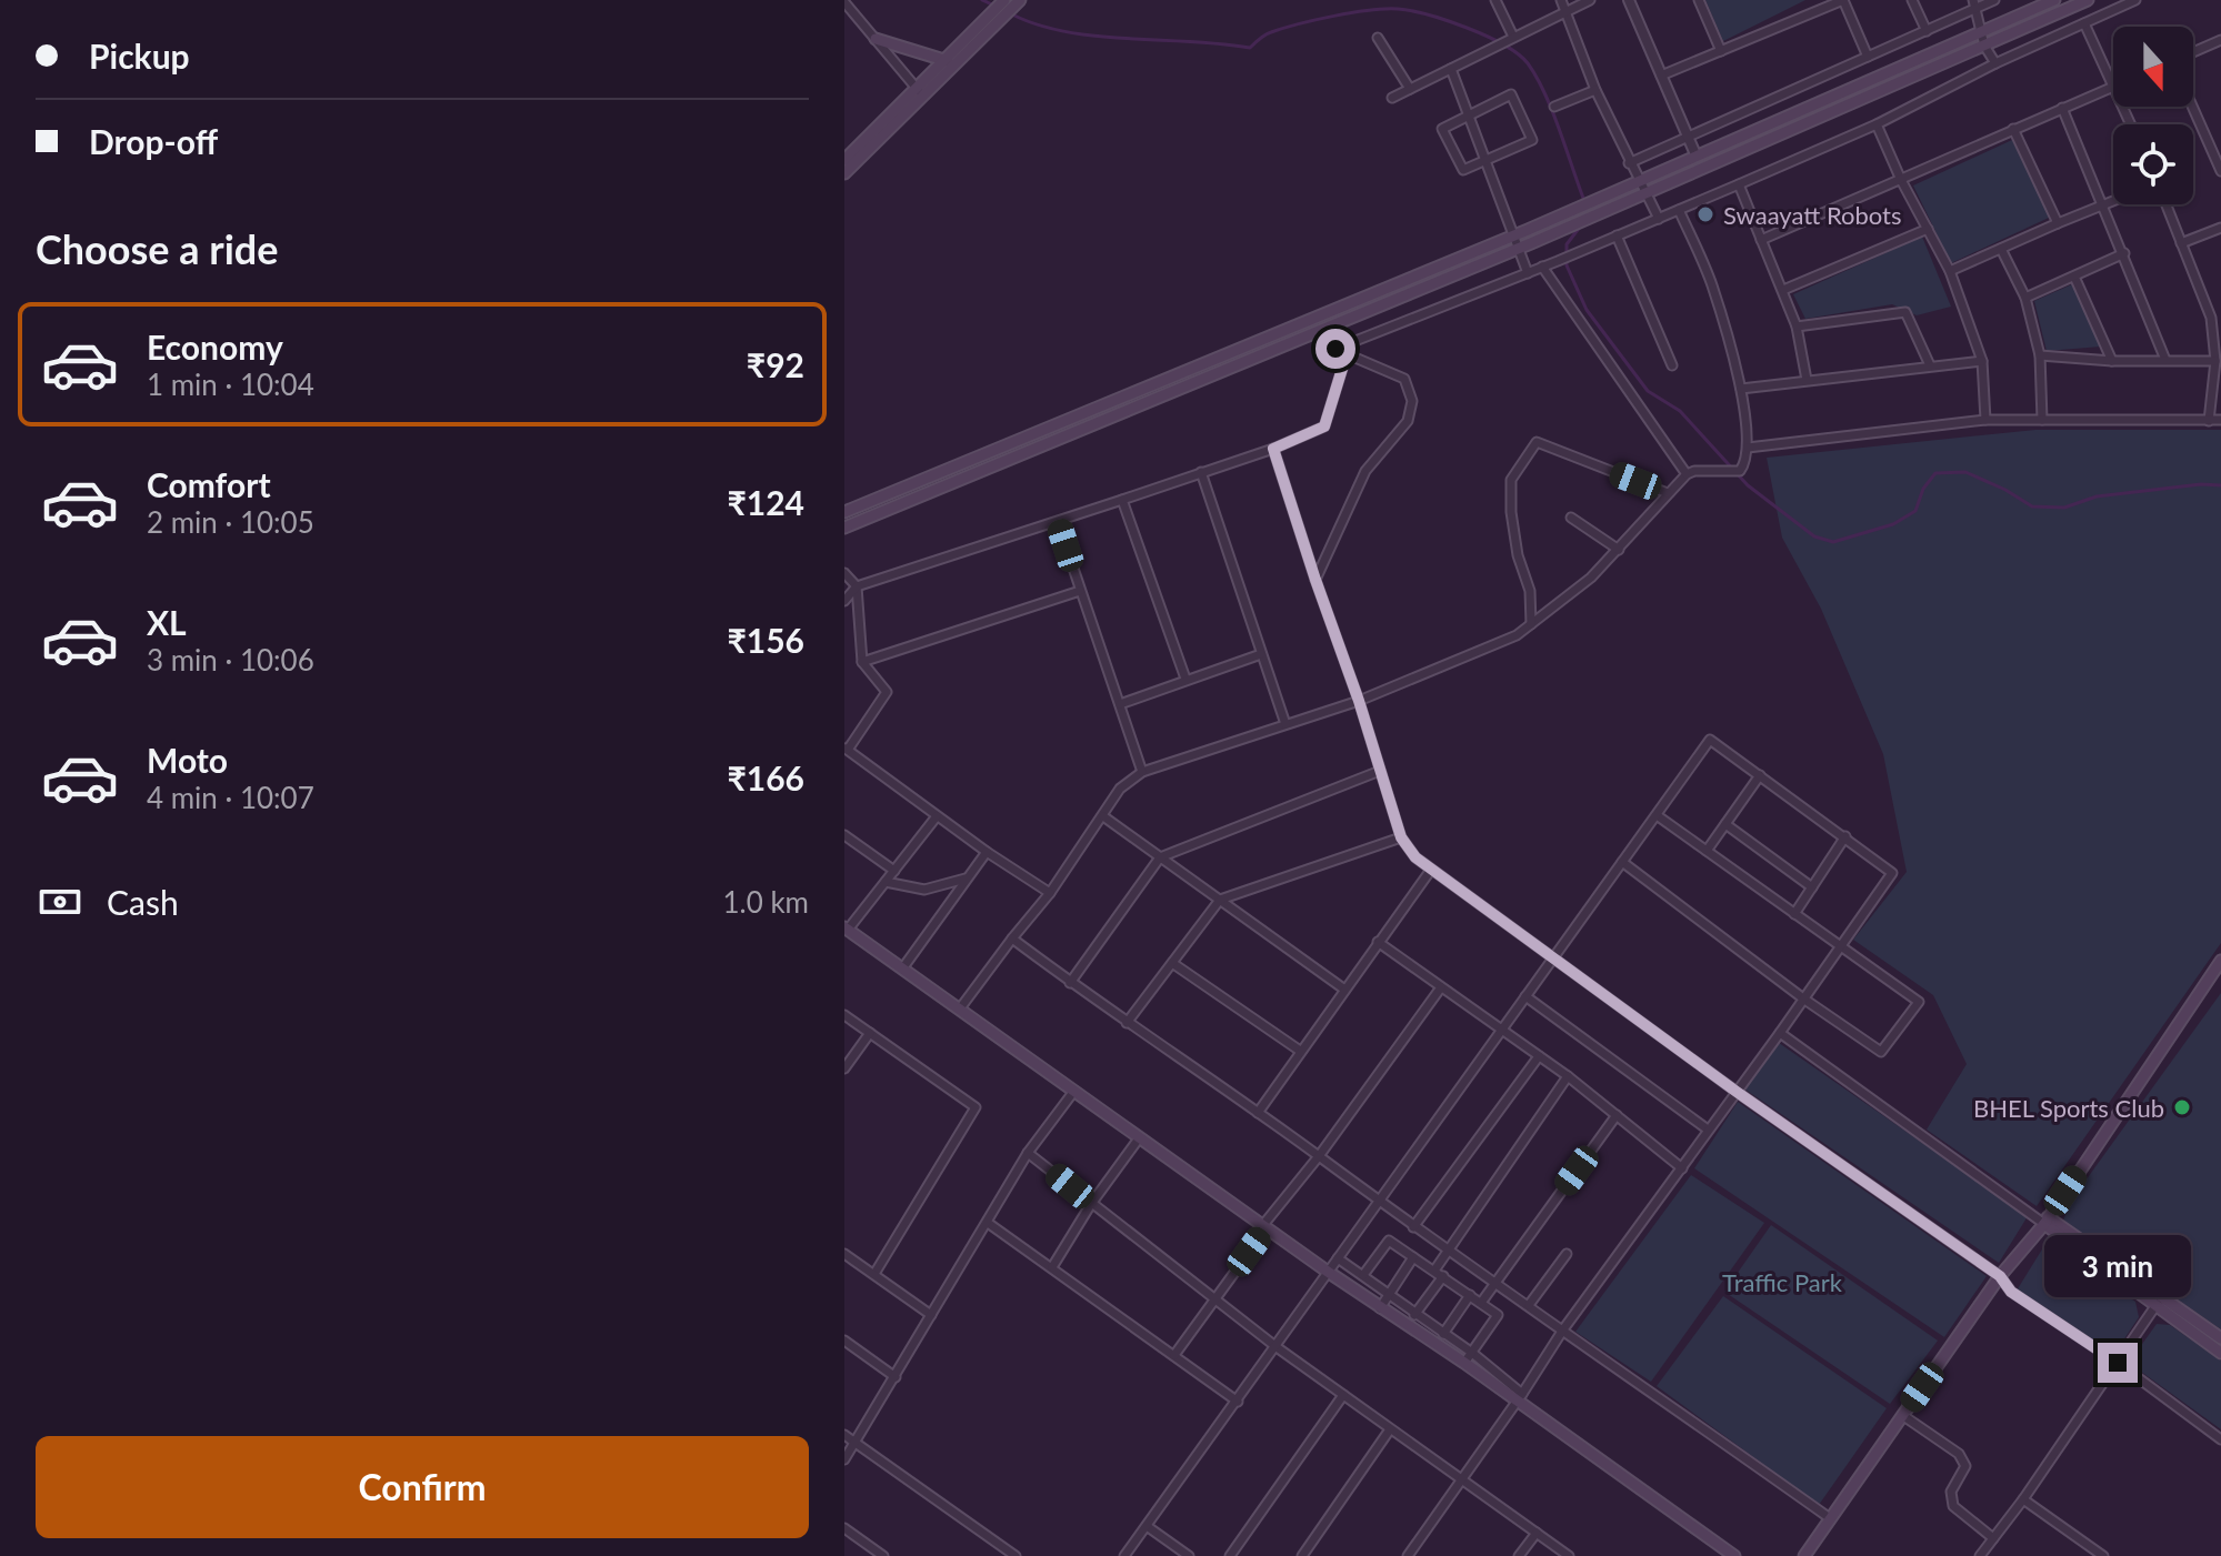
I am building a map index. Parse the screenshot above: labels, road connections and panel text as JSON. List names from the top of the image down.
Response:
{
  "parks": ["Traffic Park"],
  "places": ["Swaayatt Robots", "BHEL Sports Club"],
  "north": "bottom",
  "page": {
    "banner": ["Pickup", "Drop-off"],
    "heading": "Choose a ride",
    "list": [
      {
        "name": "Economy",
        "note": "1 min · 10:04",
        "value": "₹92"
      },
      {
        "name": "Comfort",
        "note": "2 min · 10:05",
        "value": "₹124"
      },
      {
        "name": "XL",
        "note": "3 min · 10:06",
        "value": "₹156"
      },
      {
        "name": "Moto",
        "note": "4 min · 10:07",
        "value": "₹166"
      }
    ],
    "pay": ["Cash", "1.0 km"],
    "bubble": "3 min",
    "buttons": "Confirm"
  }
}
